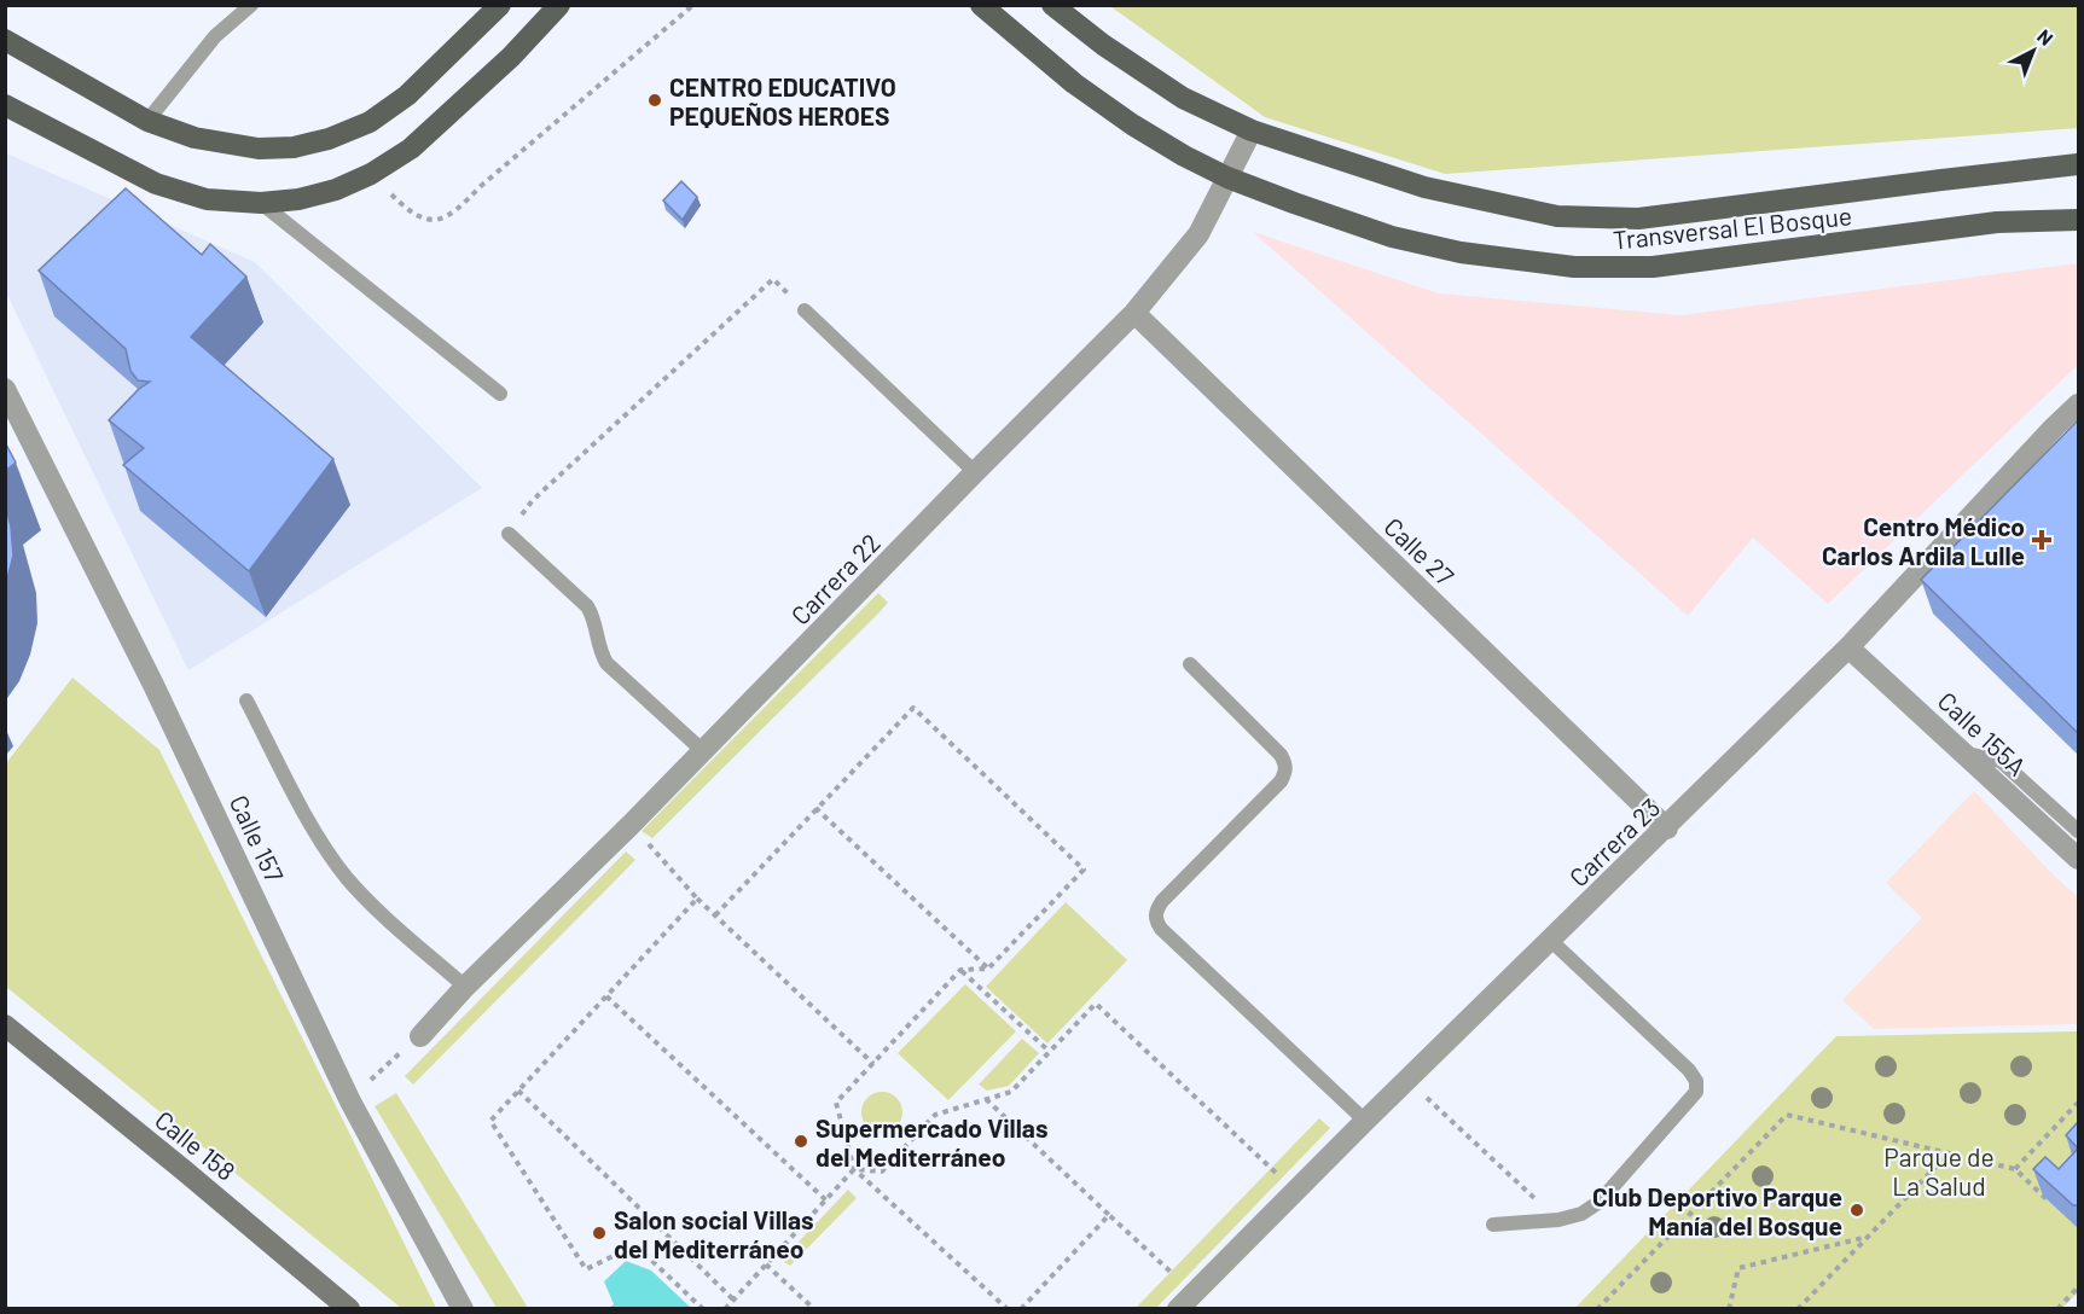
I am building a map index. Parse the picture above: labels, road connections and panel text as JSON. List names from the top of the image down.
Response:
{
  "streets": {
    "main road": ["Transversal El Bosque"],
    "street": [
      "Calle 27",
      "Carrera 22",
      "Calle 155A",
      "Calle 157",
      "Carrera 23",
      "Calle 158"
    ]
  },
  "crossings": [
    ["Transversal El Bosque", "Carrera 22"],
    ["Calle 27", "Carrera 22"],
    ["Calle 27", "Carrera 23"],
    ["Calle 155A", "Carrera 23"]
  ],
  "parks": ["Parque de La Salud"],
  "places": {
    "other": [
      "CENTRO EDUCATIVO PEQUEÑOS HEROES",
      "Supermercado Villas del Mediterráneo",
      "Club Deportivo Parque Manía del Bosque",
      "Salon social Villas del Mediterráneo"
    ],
    "health": ["Centro Médico Carlos Ardila Lulle"]
  },
  "north": "top right"
}
